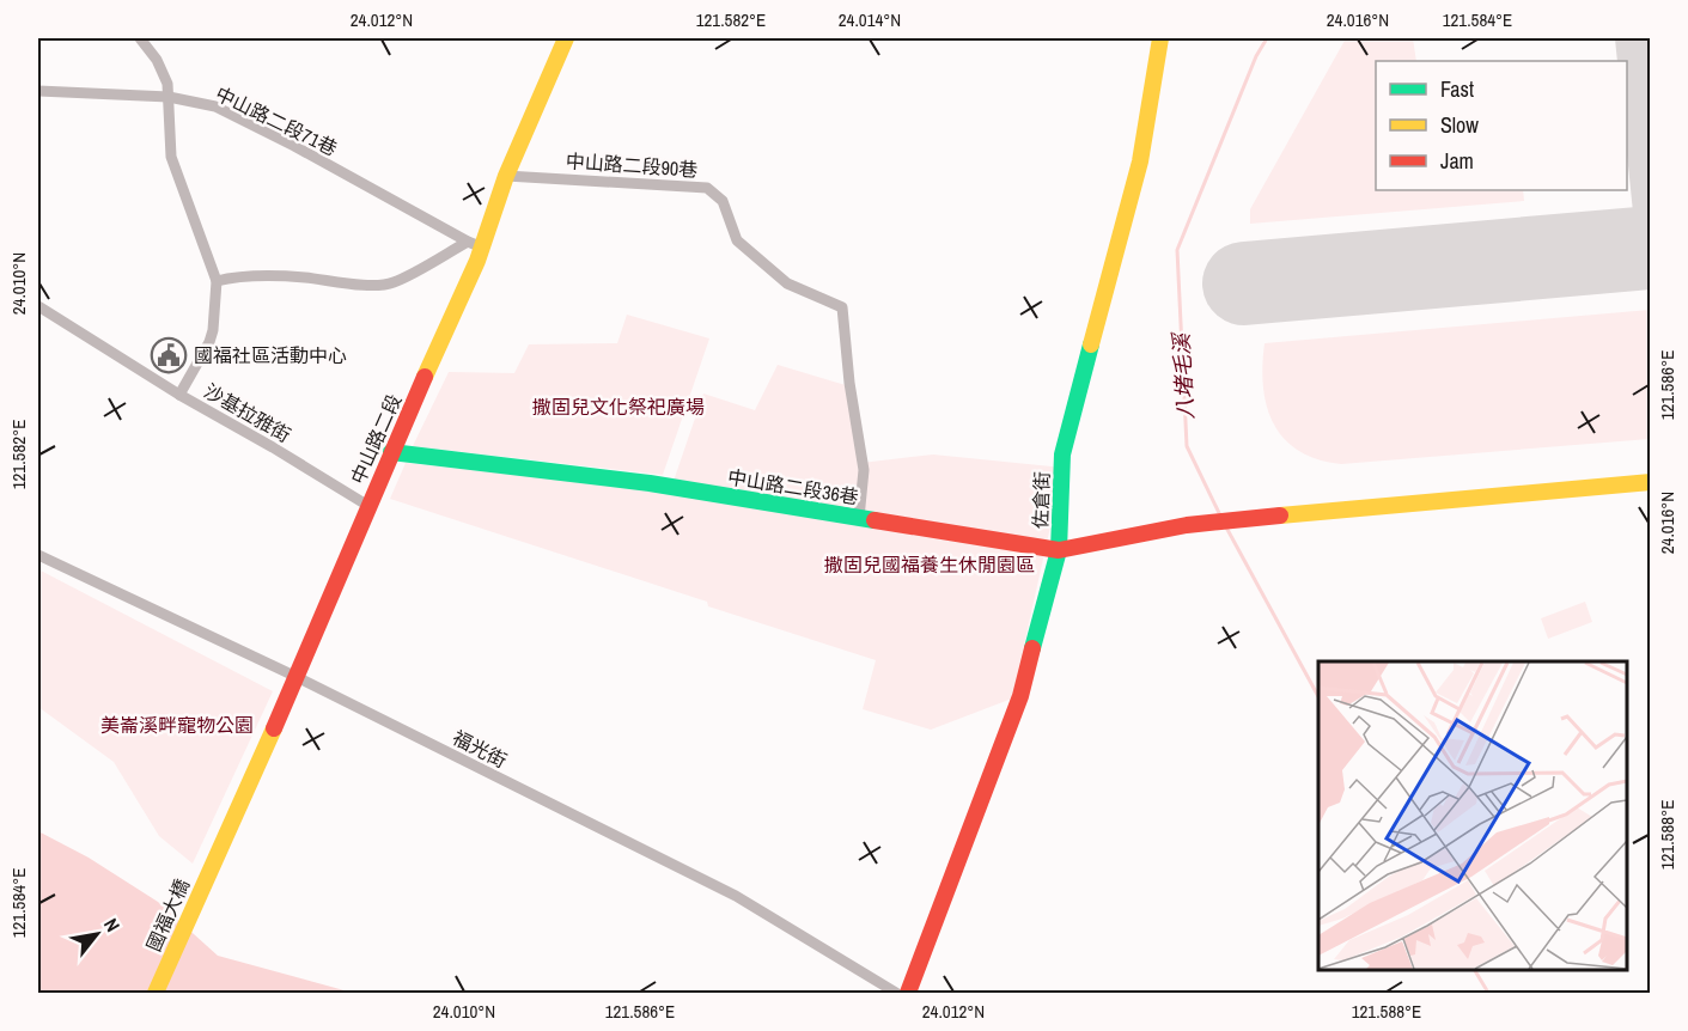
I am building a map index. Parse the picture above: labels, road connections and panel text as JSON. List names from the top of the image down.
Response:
{
  "streets": {
    "street": [
      "中山路二段71巷",
      "中山路二段90巷",
      "沙基拉雅街",
      "中山路二段",
      "中山路二段36巷",
      "佐倉街",
      "福光街",
      "國福大橋"
    ]
  },
  "crossings": [
    ["中山路二段71巷", "中山路二段"],
    ["中山路二段90巷", "中山路二段"],
    ["中山路二段90巷", "中山路二段36巷"],
    ["沙基拉雅街", "中山路二段"],
    ["中山路二段", "中山路二段36巷"],
    ["中山路二段", "福光街"],
    ["中山路二段", "國福大橋"],
    ["中山路二段36巷", "佐倉街"]
  ],
  "water": ["八堵毛溪"],
  "parks": ["撒固兒文化祭祀廣場", "撒固兒國福養生休閒園區", "美崙溪畔寵物公園"],
  "places": {
    "public building": ["國福社區活動中心"]
  },
  "legend": ["Fast", "Slow", "Jam"],
  "north": "top right",
  "coordinates": [
    "24.012°N",
    "121.582°E",
    "24.014°N",
    "24.016°N",
    "121.584°E",
    "24.010°N",
    "121.586°E",
    "121.588°E"
  ]
}
